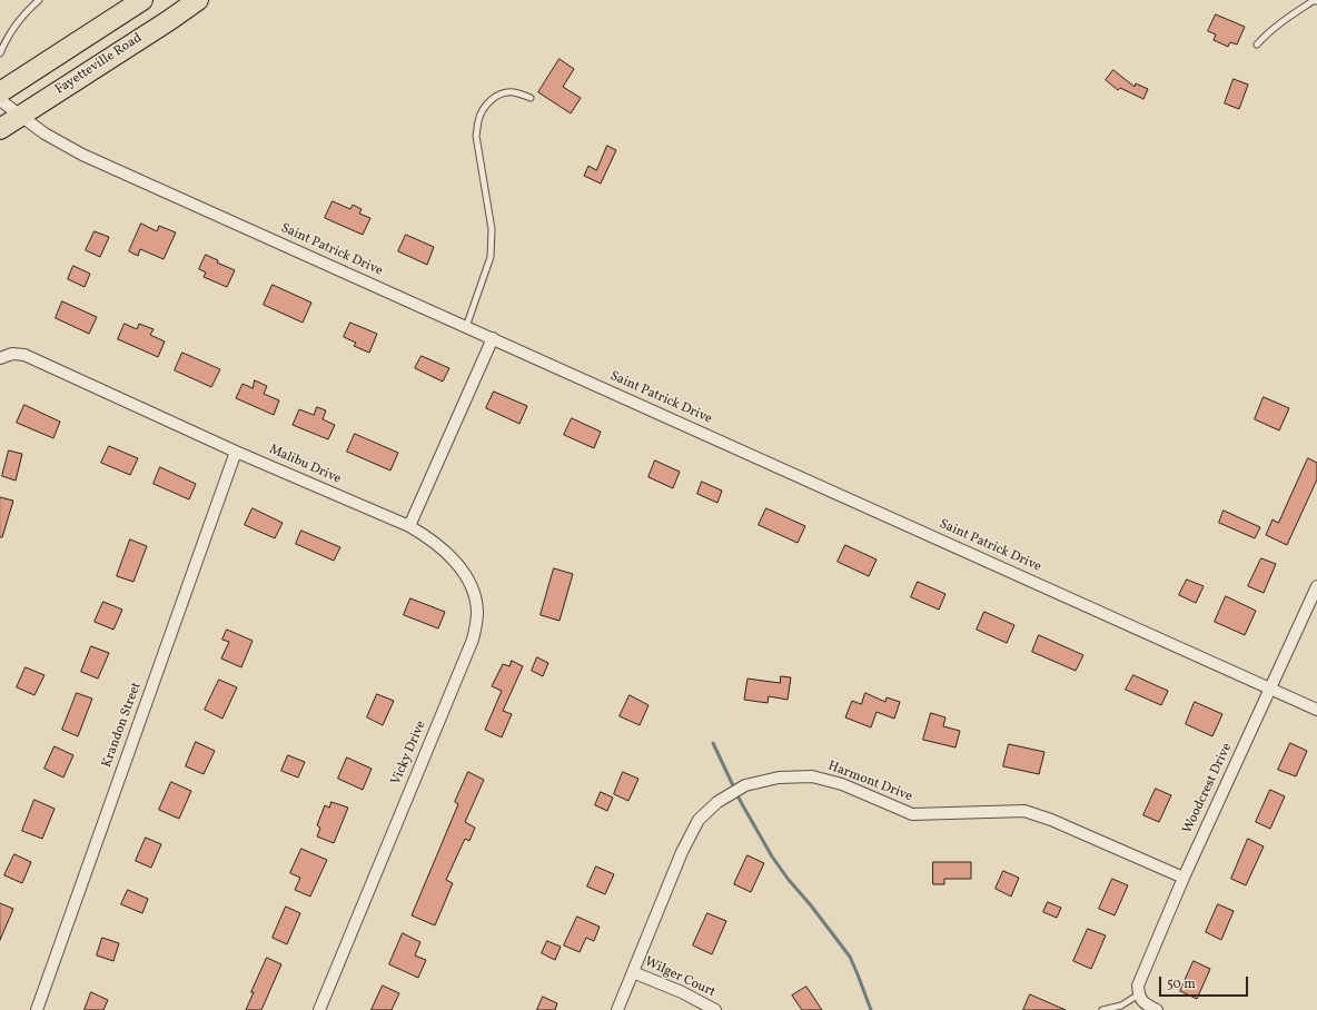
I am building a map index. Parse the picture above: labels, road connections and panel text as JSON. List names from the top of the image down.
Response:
{
  "streets": {
    "highway": ["Fayetteville Road"],
    "street": [
      "Saint Patrick Drive",
      "Malibu Drive",
      "Krandon Street",
      "Vicky Drive",
      "Harmont Drive",
      "Woodcrest Drive",
      "Wilger Court"
    ]
  },
  "crossings": [
    ["Fayetteville Road", "Saint Patrick Drive"],
    ["Saint Patrick Drive", "Woodcrest Drive"],
    ["Malibu Drive", "Krandon Street"],
    ["Malibu Drive", "Vicky Drive"],
    ["Harmont Drive", "Woodcrest Drive"],
    ["Harmont Drive", "Wilger Court"]
  ],
  "scale_bar": "50 m"
}
